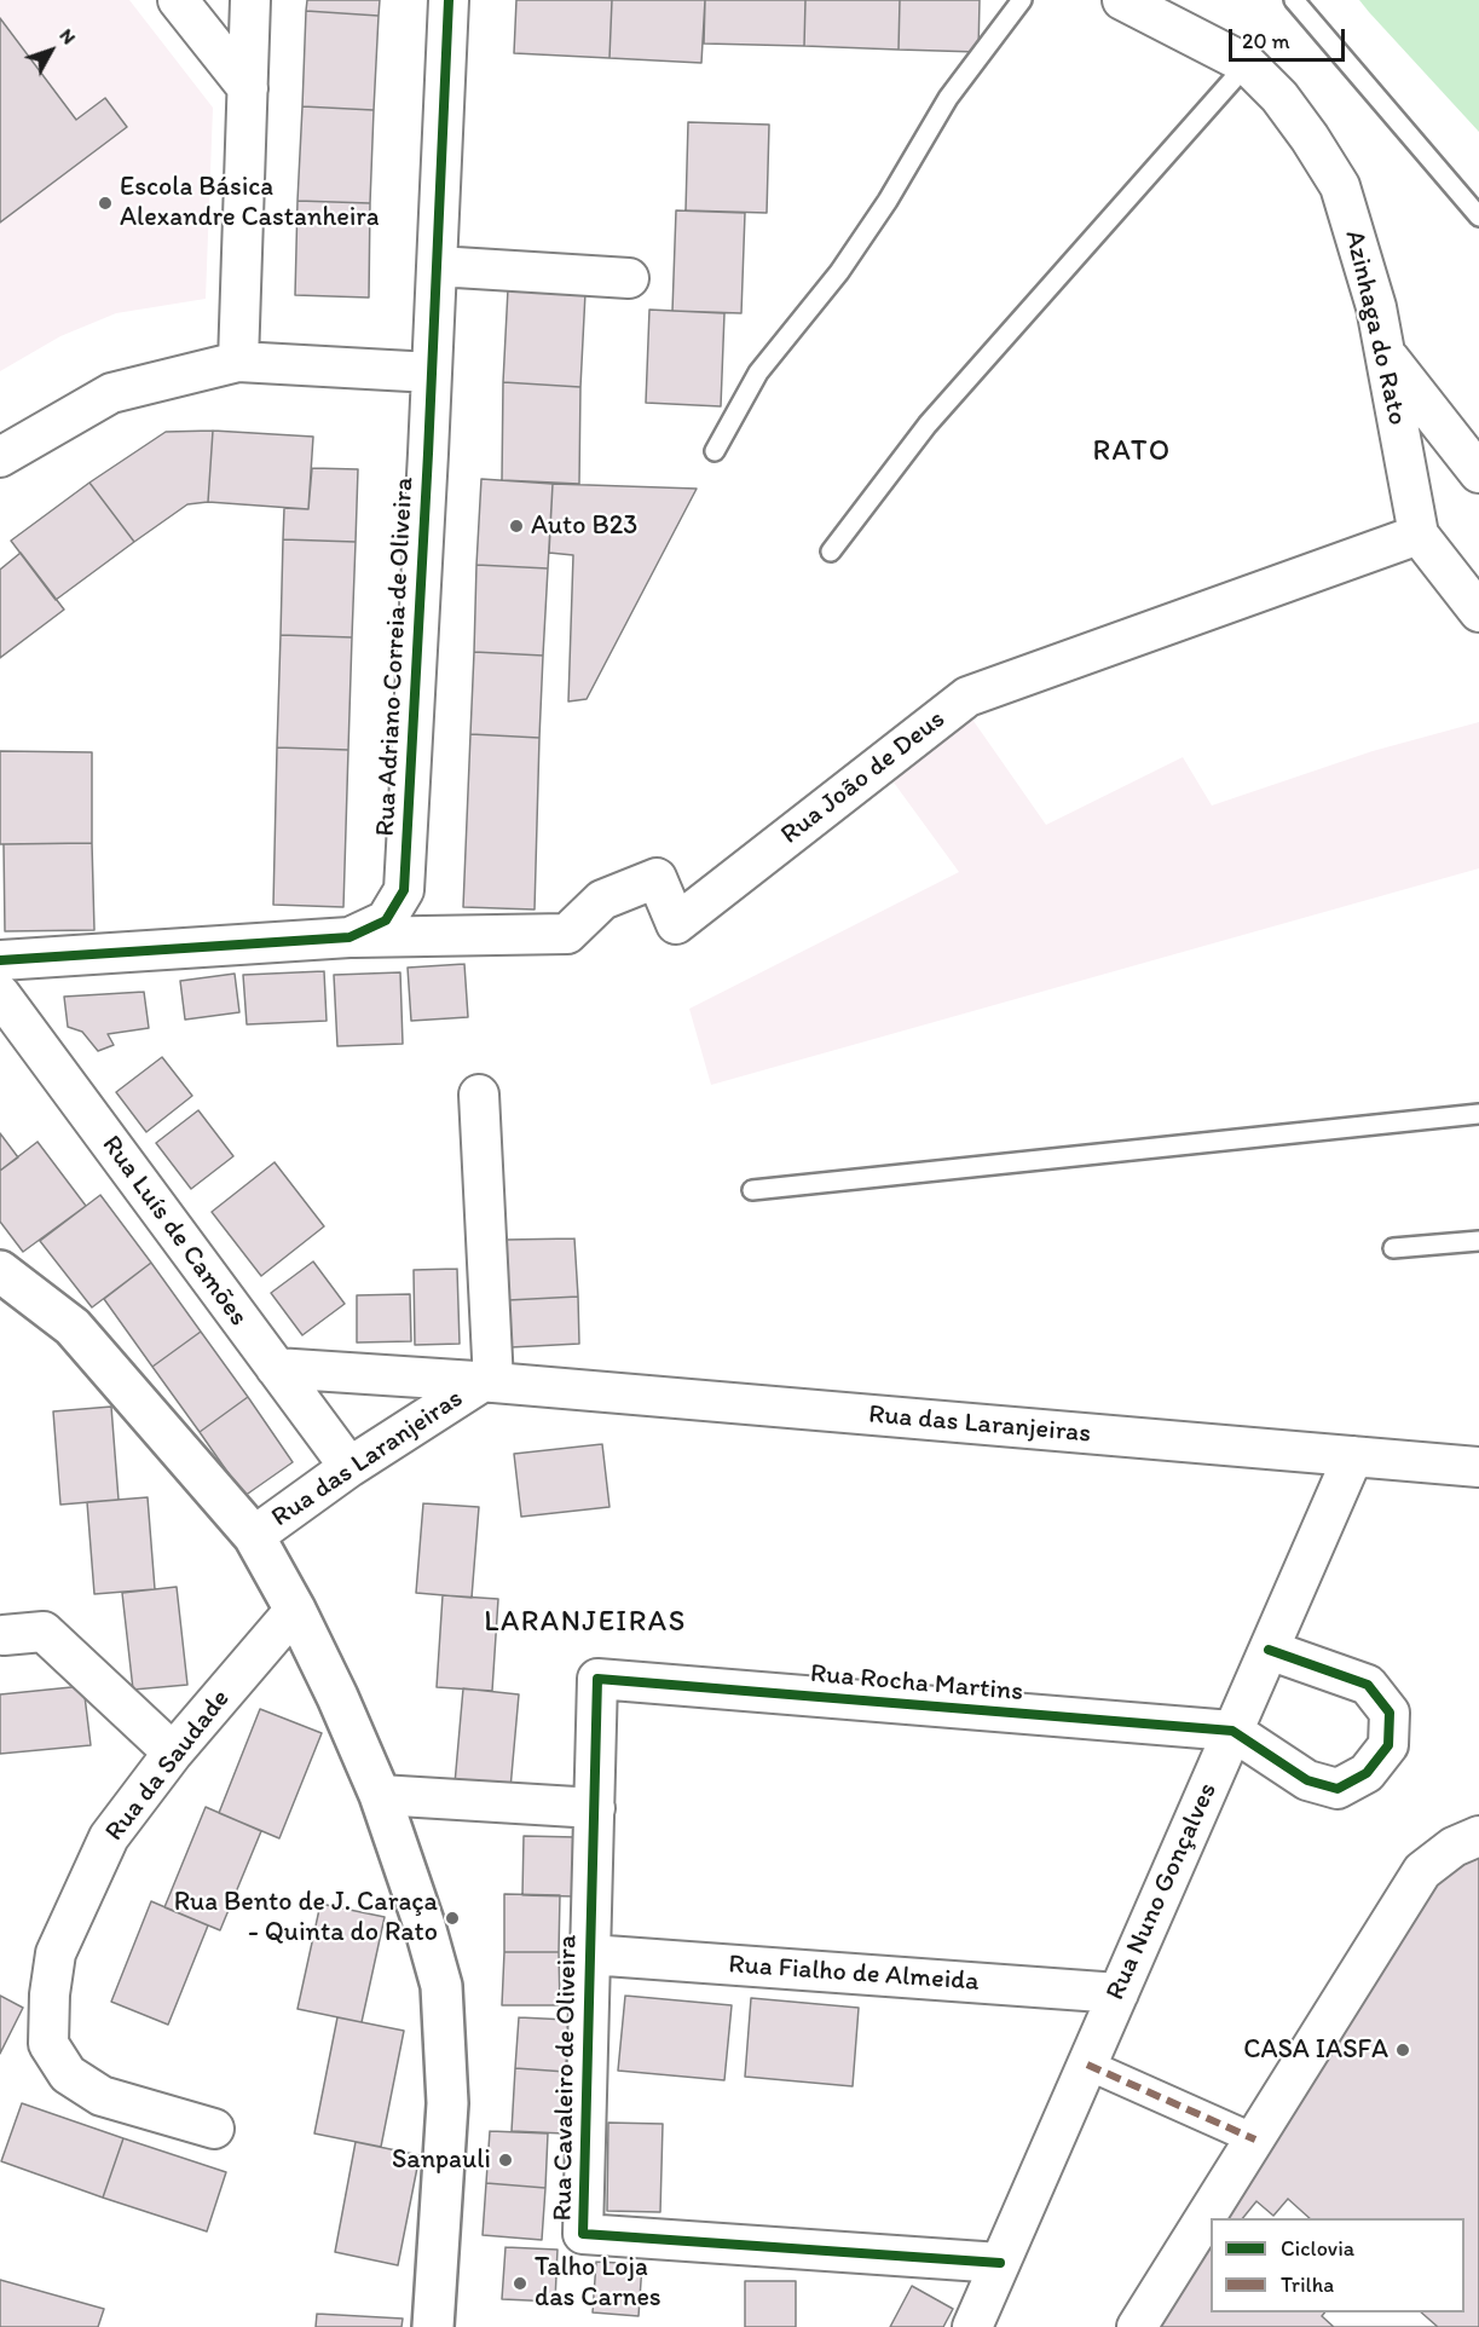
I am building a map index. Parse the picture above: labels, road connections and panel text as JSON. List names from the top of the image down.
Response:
{
  "streets": {
    "street": [
      "Azinhaga do Rato",
      "Rua Adriano Correia de Oliveira",
      "Rua João de Deus",
      "Rua Luís de Camões",
      "Rua das Laranjeiras",
      "Rua Rocha Martins",
      "Rua da Saudade",
      "Rua Nuno Gonçalves",
      "Rua Fialho de Almeida",
      "Rua Cavaleiro de Oliveira"
    ]
  },
  "crossings": [
    ["Azinhaga do Rato", "Rua João de Deus"],
    ["Rua Adriano Correia de Oliveira", "Rua João de Deus"],
    ["Rua Luís de Camões", "Rua das Laranjeiras"],
    ["Rua das Laranjeiras", "Rua Nuno Gonçalves"],
    ["Rua Rocha Martins", "Rua Nuno Gonçalves"],
    ["Rua Rocha Martins", "Rua Cavaleiro de Oliveira"],
    ["Rua Nuno Gonçalves", "Rua Fialho de Almeida"],
    ["Rua Nuno Gonçalves", "Rua Cavaleiro de Oliveira"],
    ["Rua Fialho de Almeida", "Rua Cavaleiro de Oliveira"]
  ],
  "districts": ["RATO", "LARANJEIRAS"],
  "places": [
    "Escola Básica Alexandre Castanheira",
    "Auto B23",
    "Rua Bento de J. Caraça - Quinta do Rato",
    "CASA IASFA",
    "Sanpauli",
    "Talho Loja das Carnes"
  ],
  "legend": ["Ciclovia", "Trilha"],
  "scale_bar": "20 m",
  "north": "top right"
}
